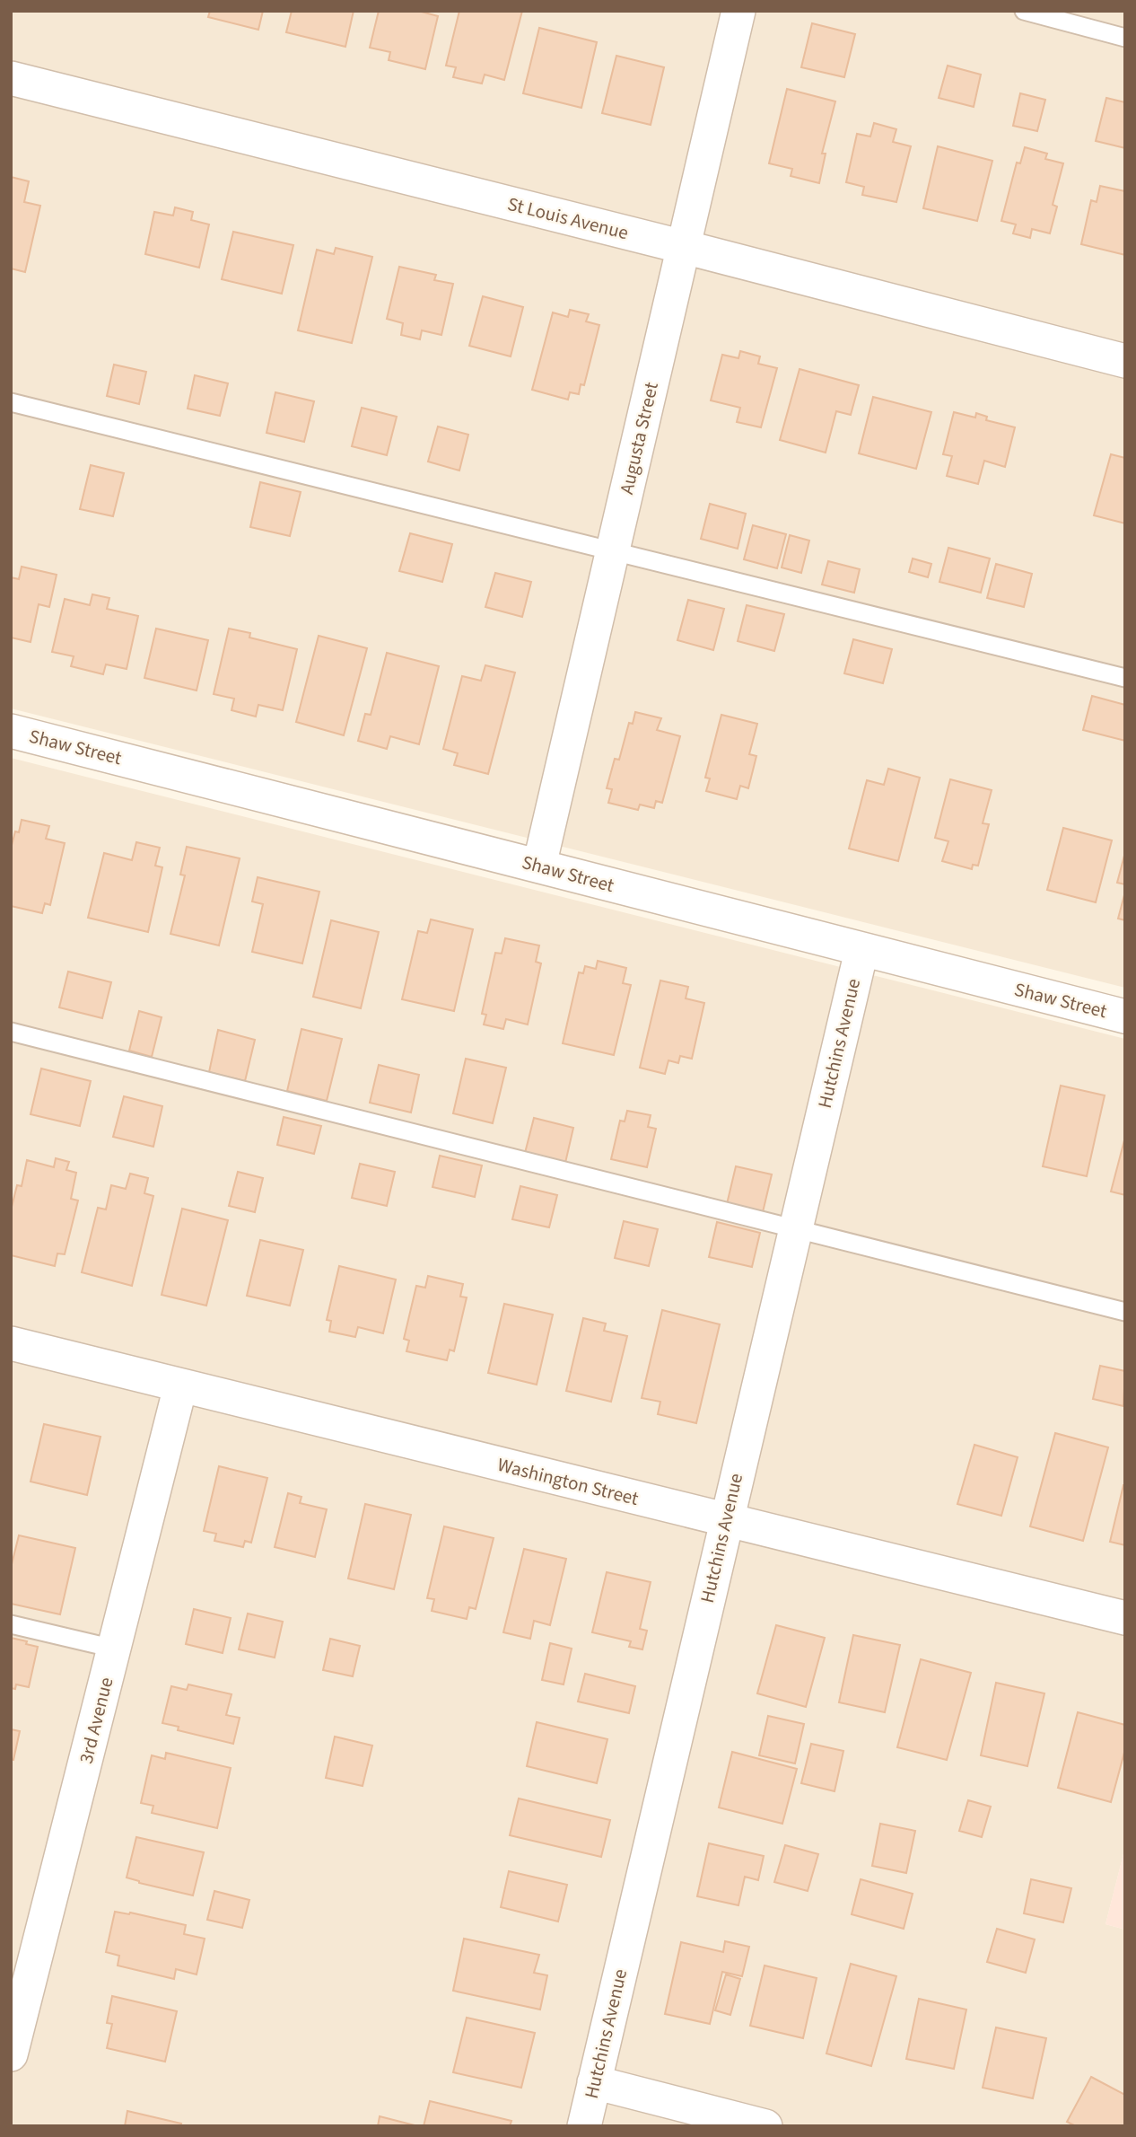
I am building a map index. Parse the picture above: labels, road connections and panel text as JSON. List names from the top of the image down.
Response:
{
  "streets": {
    "street": [
      "St Louis Avenue",
      "Augusta Street",
      "Shaw Street",
      "Hutchins Avenue",
      "Washington Street",
      "3rd Avenue"
    ]
  },
  "crossings": [
    ["St Louis Avenue", "Augusta Street"],
    ["Augusta Street", "Shaw Street"],
    ["Shaw Street", "Hutchins Avenue"],
    ["Hutchins Avenue", "Washington Street"],
    ["Washington Street", "3rd Avenue"]
  ]
}
